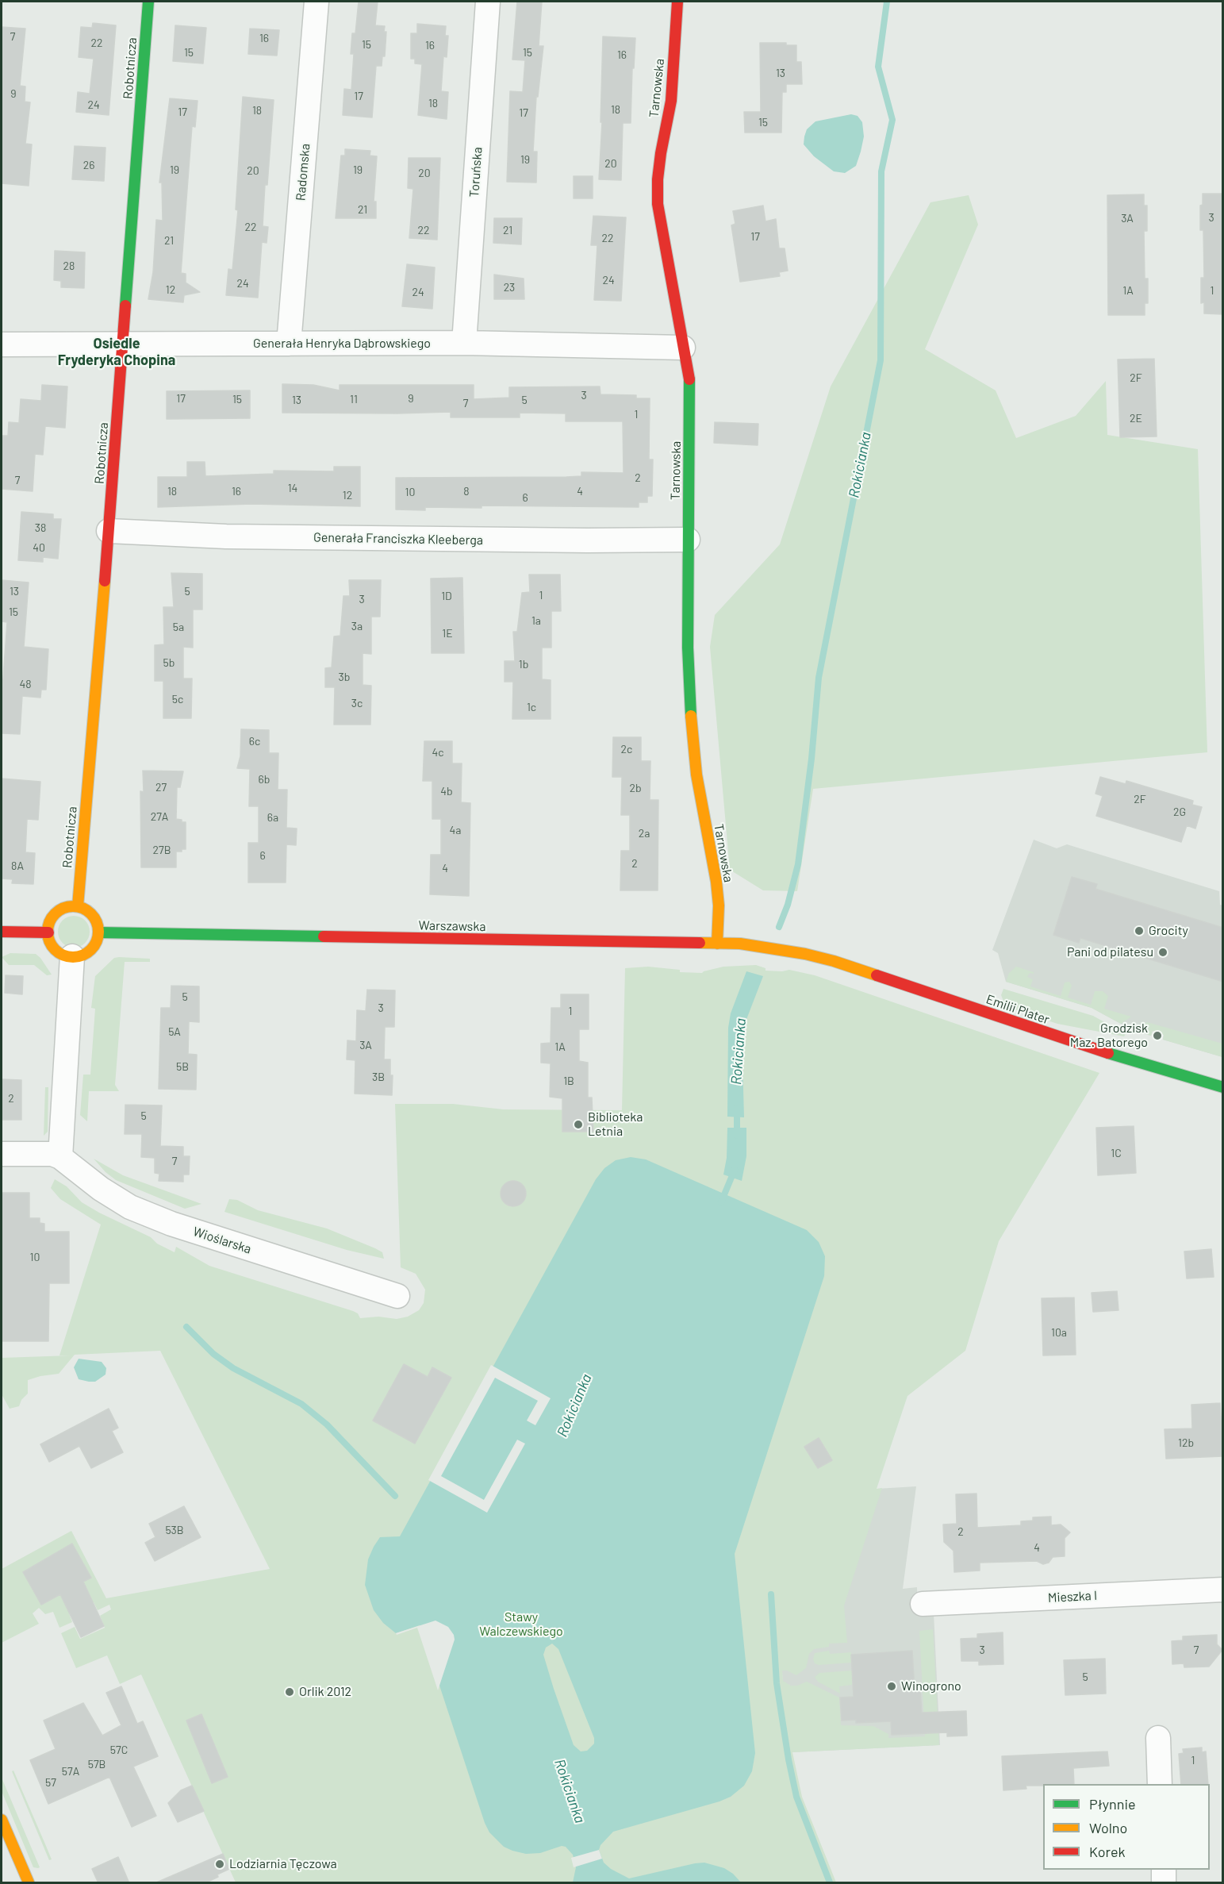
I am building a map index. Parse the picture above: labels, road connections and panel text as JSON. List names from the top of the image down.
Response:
{
  "streets": {
    "street": [
      "Robotnicza",
      "Tarnowska",
      "Radomska",
      "Toruńska",
      "Generała Henryka Dąbrowskiego",
      "Generała Franciszka Kleeberga",
      "Warszawska",
      "Emilii Plater",
      "Wioślarska",
      "Mieszka I"
    ]
  },
  "crossings": [
    ["Robotnicza", "Generała Henryka Dąbrowskiego"],
    ["Robotnicza", "Generała Franciszka Kleeberga"],
    ["Robotnicza", "Warszawska"],
    ["Tarnowska", "Generała Henryka Dąbrowskiego"],
    ["Tarnowska", "Generała Franciszka Kleeberga"],
    ["Tarnowska", "Warszawska"],
    ["Radomska", "Generała Henryka Dąbrowskiego"],
    ["Toruńska", "Generała Henryka Dąbrowskiego"],
    ["Warszawska", "Emilii Plater"]
  ],
  "districts": ["Osiedle Fryderyka Chopina"],
  "water": ["Rokicianka"],
  "parks": ["Stawy Walczewskiego"],
  "places": [
    "Grocity",
    "Pani od pilatesu",
    "Grodzisk Maz. Batorego",
    "Biblioteka Letnia",
    "Winogrono",
    "Orlik 2012",
    "Lodziarnia Tęczowa"
  ],
  "house_numbers": [
    "7",
    "16",
    "22",
    "15",
    "16",
    "15",
    "15",
    "16",
    "13",
    "9",
    "17",
    "18",
    "24",
    "18",
    "18",
    "17",
    "17",
    "15",
    "19",
    "20",
    "26",
    "19",
    "19",
    "20",
    "20",
    "21",
    "3",
    "3A",
    "22",
    "22",
    "21",
    "17",
    "22",
    "21",
    "28",
    "24",
    "24",
    "23",
    "12",
    "1A",
    "1",
    "24",
    "2F",
    "3",
    "17",
    "9",
    "15",
    "11",
    "13",
    "5",
    "7",
    "1",
    "2E",
    "2",
    "7",
    "14",
    "18",
    "16",
    "8",
    "4",
    "10",
    "12",
    "6",
    "38",
    "40",
    "13",
    "5",
    "1",
    "1D",
    "3",
    "15",
    "1a",
    "3a",
    "5a",
    "1E",
    "5b",
    "1b",
    "3b",
    "48",
    "5c",
    "3c",
    "1c",
    "6c",
    "2c",
    "4c",
    "6b",
    "27",
    "2b",
    "4b",
    "2F",
    "2G",
    "27A",
    "6a",
    "4a",
    "2a",
    "27B",
    "6",
    "2",
    "8A",
    "4",
    "5",
    "3",
    "1",
    "5A",
    "3A",
    "1A",
    "5B",
    "3B",
    "1B",
    "2",
    "5",
    "1C",
    "7",
    "10",
    "10a",
    "12b",
    "53B",
    "2",
    "4",
    "3",
    "7",
    "5",
    "57C",
    "1",
    "57B",
    "57A",
    "57"
  ],
  "legend": ["Płynnie", "Wolno", "Korek"]
}
